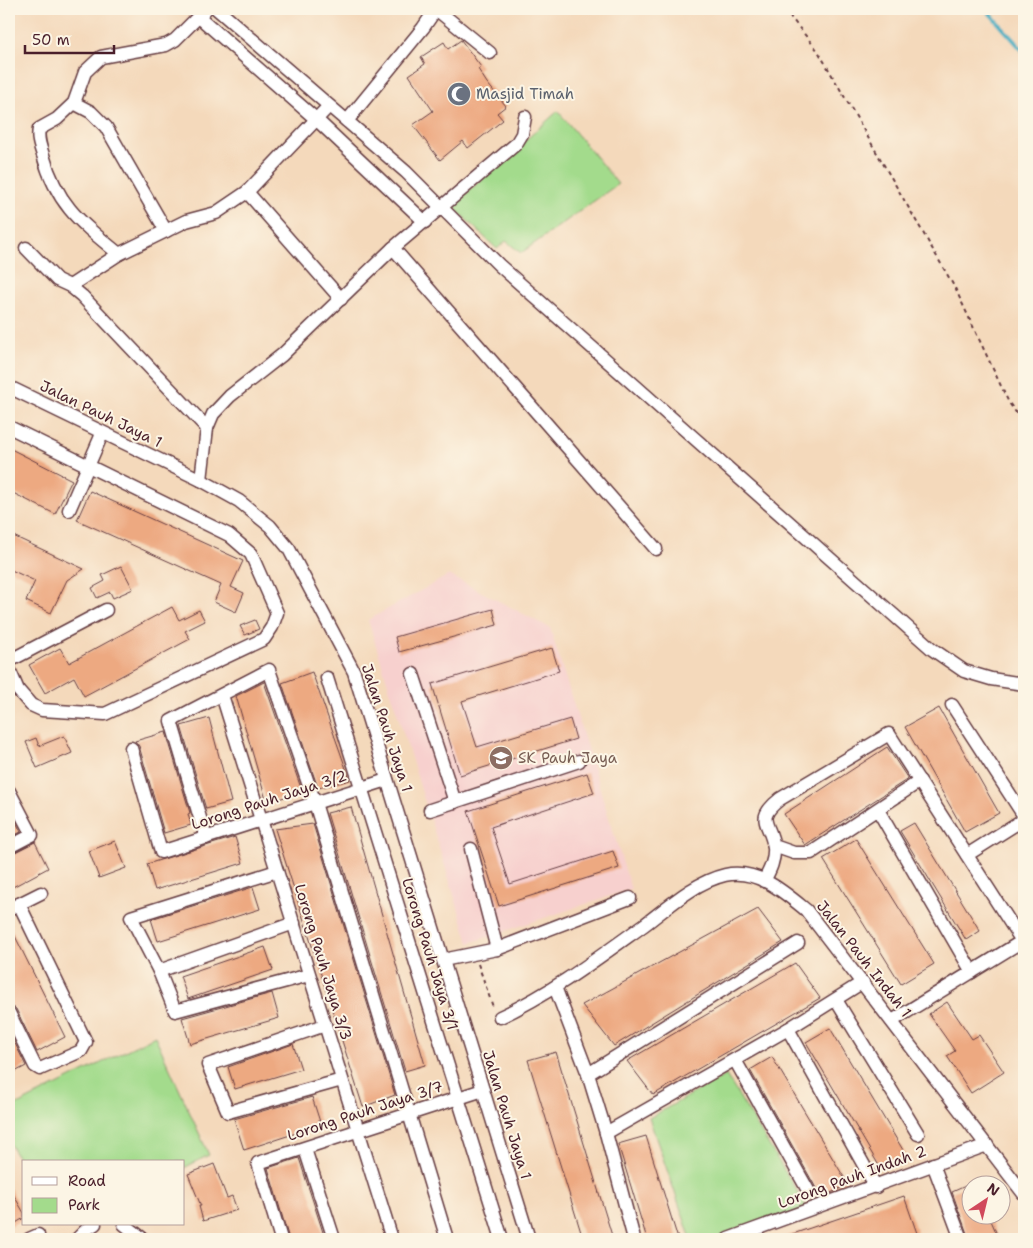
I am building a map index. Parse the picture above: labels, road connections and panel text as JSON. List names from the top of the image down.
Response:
{
  "streets": {
    "street": [
      "Jalan Pauh Jaya 1",
      "Lorong Pauh Jaya 3/2",
      "Lorong Pauh Jaya 3/1",
      "Jalan Pauh Indah 1",
      "Lorong Pauh Jaya 3/3",
      "Lorong Pauh Jaya 3/7",
      "Lorong Pauh Indah 2"
    ]
  },
  "crossings": [
    ["Jalan Pauh Jaya 1", "Lorong Pauh Jaya 3/2"],
    ["Jalan Pauh Jaya 1", "Lorong Pauh Jaya 3/7"],
    ["Lorong Pauh Jaya 3/2", "Lorong Pauh Jaya 3/1"],
    ["Lorong Pauh Jaya 3/2", "Lorong Pauh Jaya 3/3"],
    ["Lorong Pauh Jaya 3/1", "Lorong Pauh Jaya 3/7"],
    ["Jalan Pauh Indah 1", "Lorong Pauh Indah 2"],
    ["Lorong Pauh Jaya 3/3", "Lorong Pauh Jaya 3/7"]
  ],
  "places": {
    "mosque": ["Masjid Timah"],
    "school or university": ["SK Pauh Jaya"]
  },
  "legend": ["Road", "Park"],
  "scale_bar": "50 m",
  "north": "top right"
}
